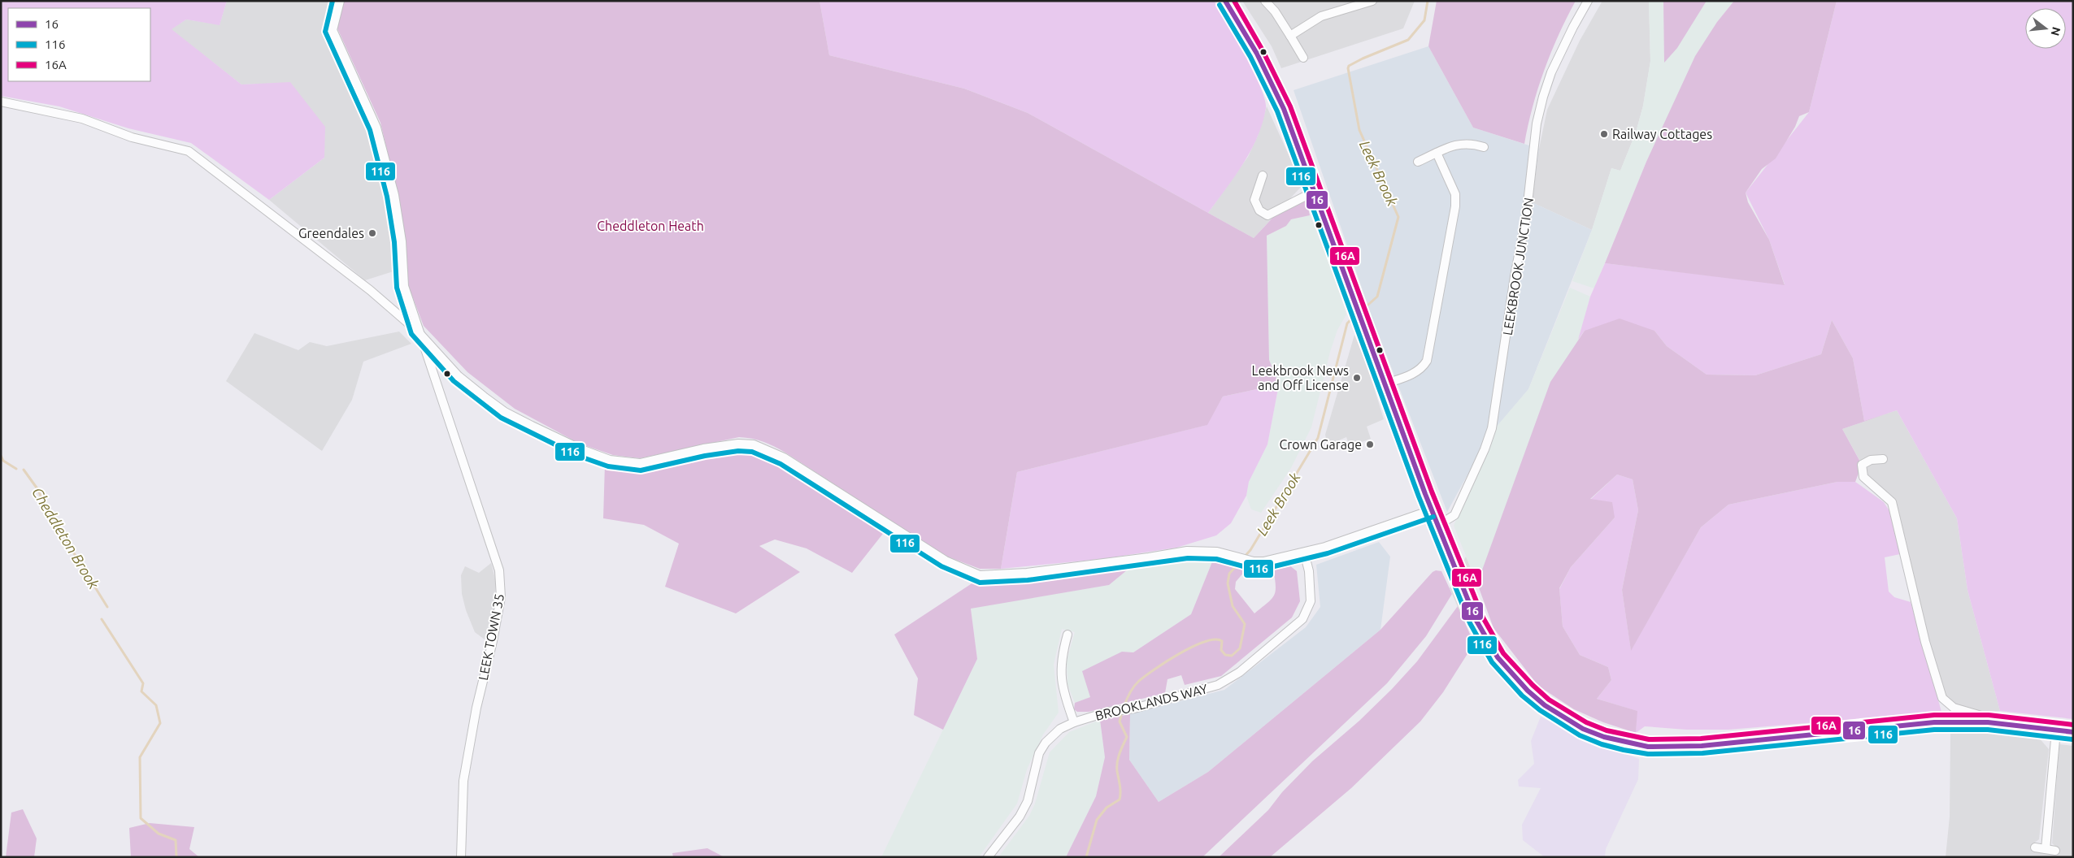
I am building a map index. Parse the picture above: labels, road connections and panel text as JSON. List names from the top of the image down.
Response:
{
  "streets": {
    "street": ["LEEKBROOK JUNCTION", "LEEK TOWN 35", "BROOKLANDS WAY"]
  },
  "water": ["Leek Brook", "Cheddleton Brook"],
  "parks": ["Cheddleton Heath"],
  "places": [
    "Railway Cottages",
    "Greendales",
    "Leekbrook News and Off License",
    "Crown Garage"
  ],
  "lines": ["transit line 16", "transit line 116", "transit line 16A"],
  "legend": ["16", "116", "16A"],
  "north": "right"
}
